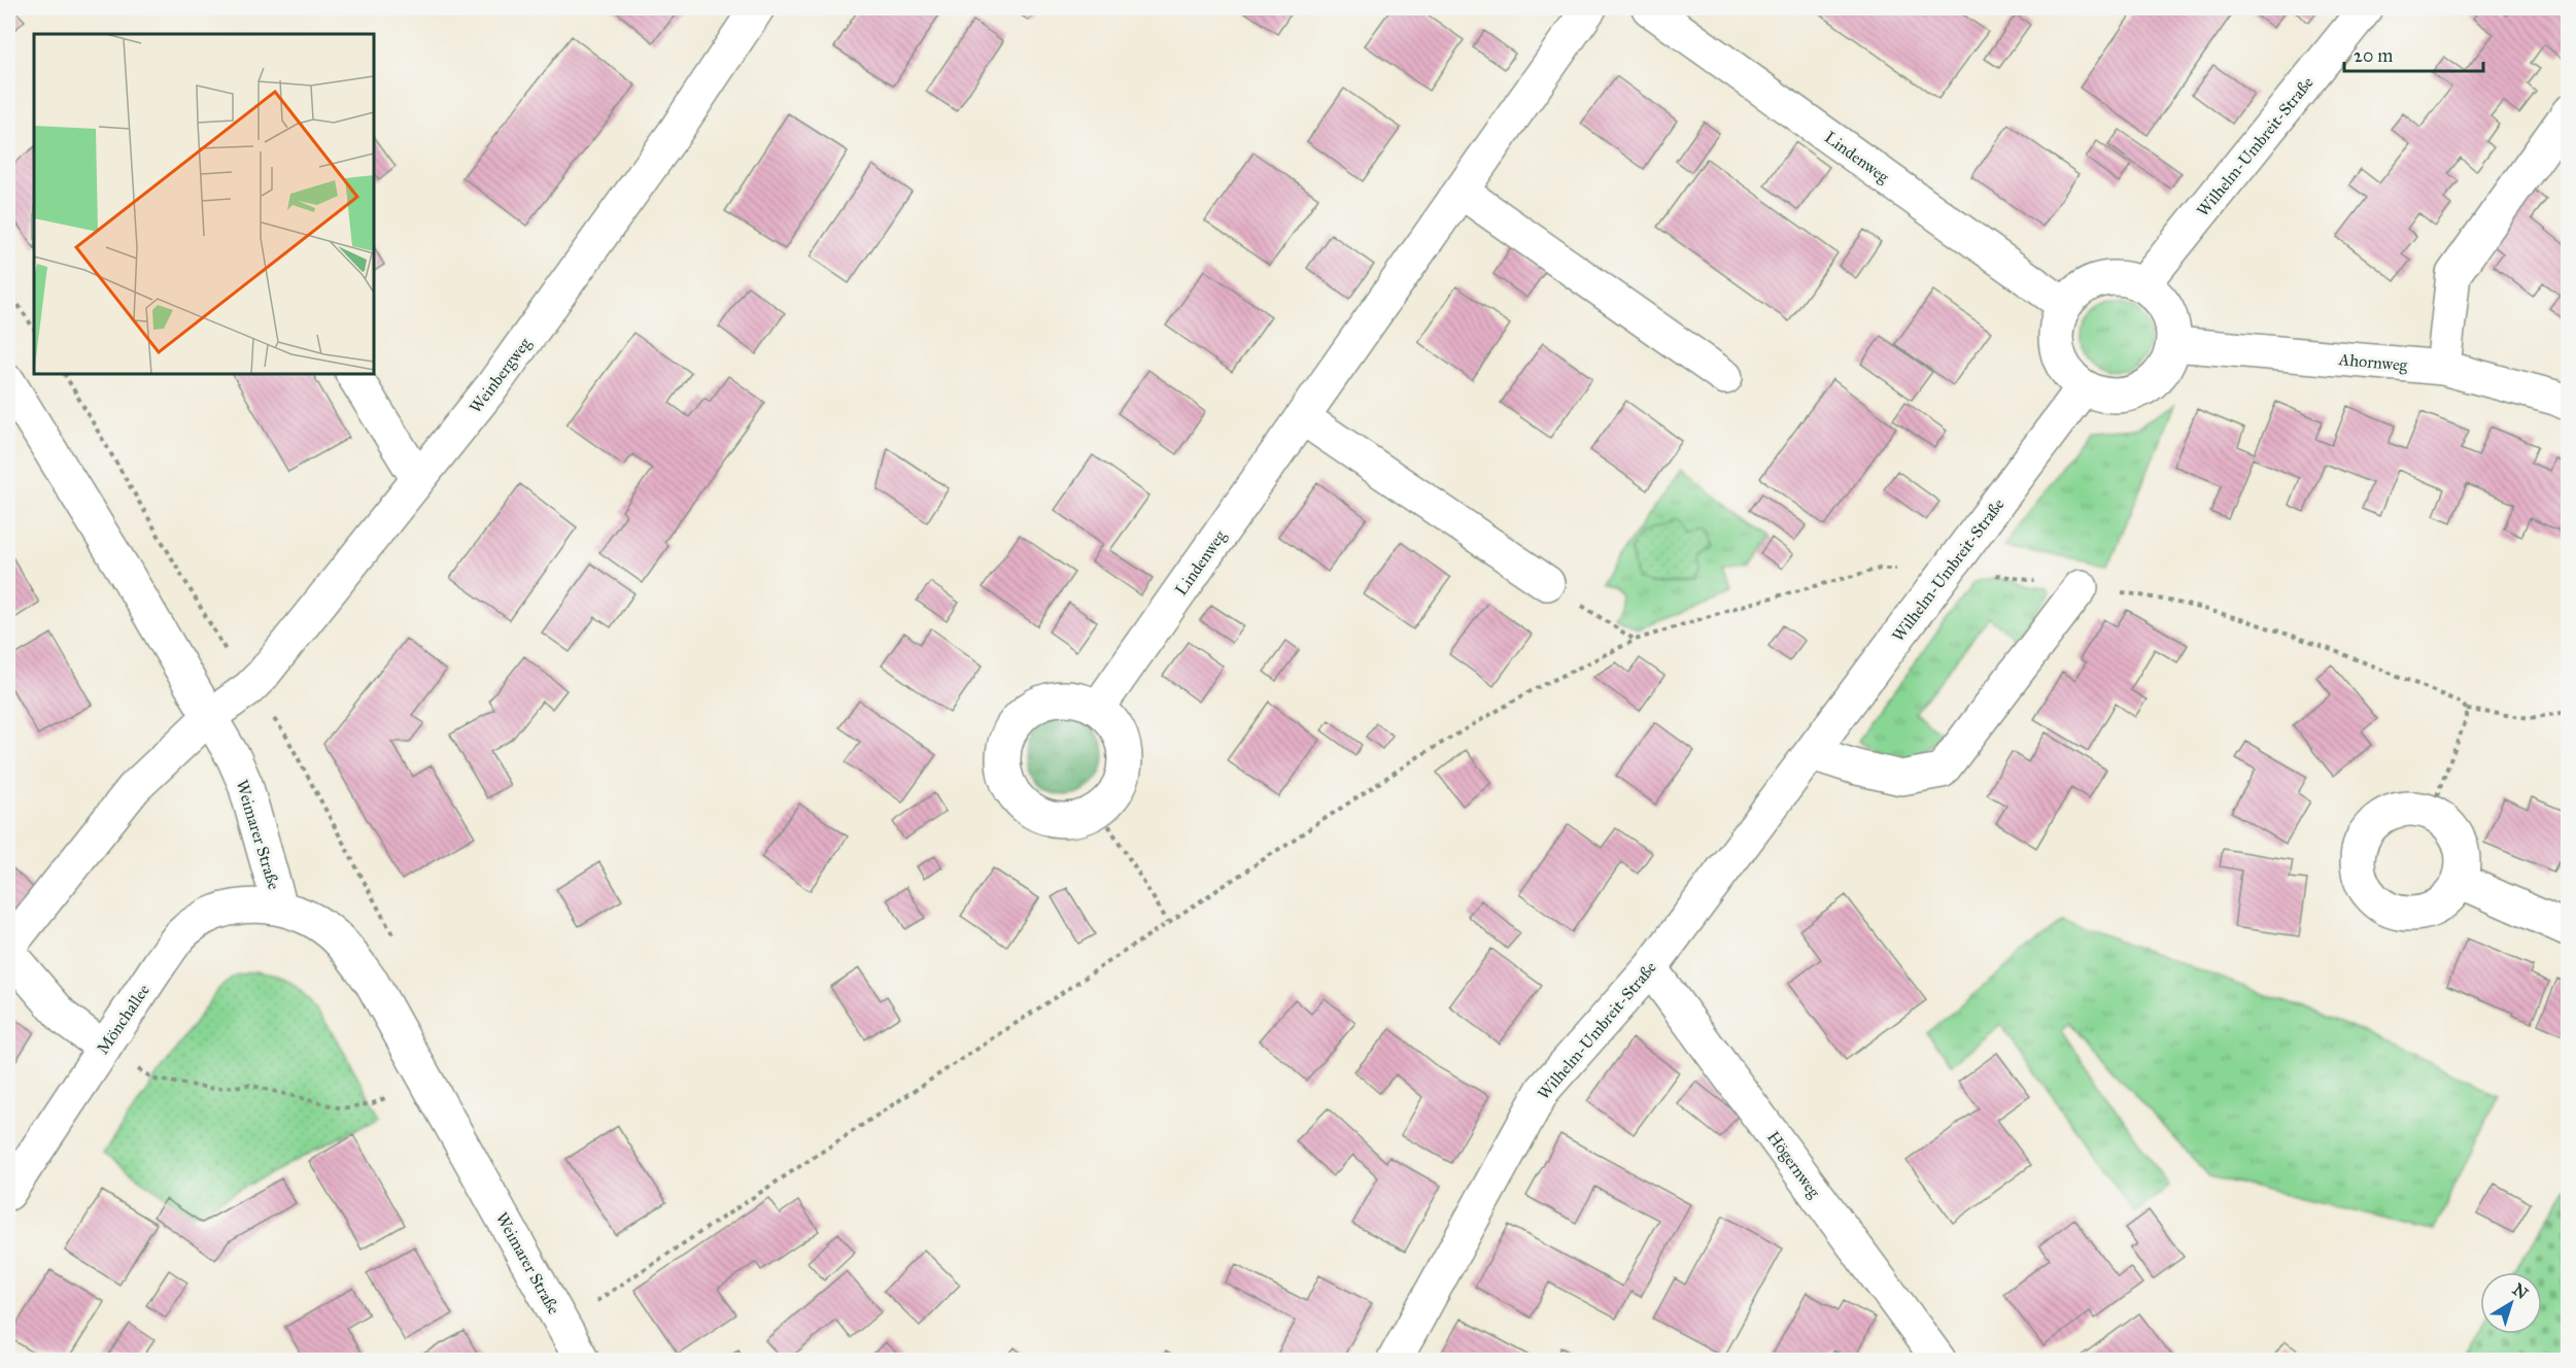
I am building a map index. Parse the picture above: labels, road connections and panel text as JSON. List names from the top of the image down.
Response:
{
  "streets": {
    "street": [
      "Wilhelm-Umbreit-Straße",
      "Lindenweg",
      "Ahornweg",
      "Weinbergweg",
      "Weimarer Straße",
      "Mönchallee",
      "Högernweg"
    ]
  },
  "crossings": [
    ["Wilhelm-Umbreit-Straße", "Lindenweg"],
    ["Wilhelm-Umbreit-Straße", "Ahornweg"],
    ["Wilhelm-Umbreit-Straße", "Högernweg"],
    ["Lindenweg", "Ahornweg"],
    ["Weinbergweg", "Weimarer Straße"],
    ["Weimarer Straße", "Mönchallee"]
  ],
  "scale_bar": "20 m",
  "north": "top right"
}
